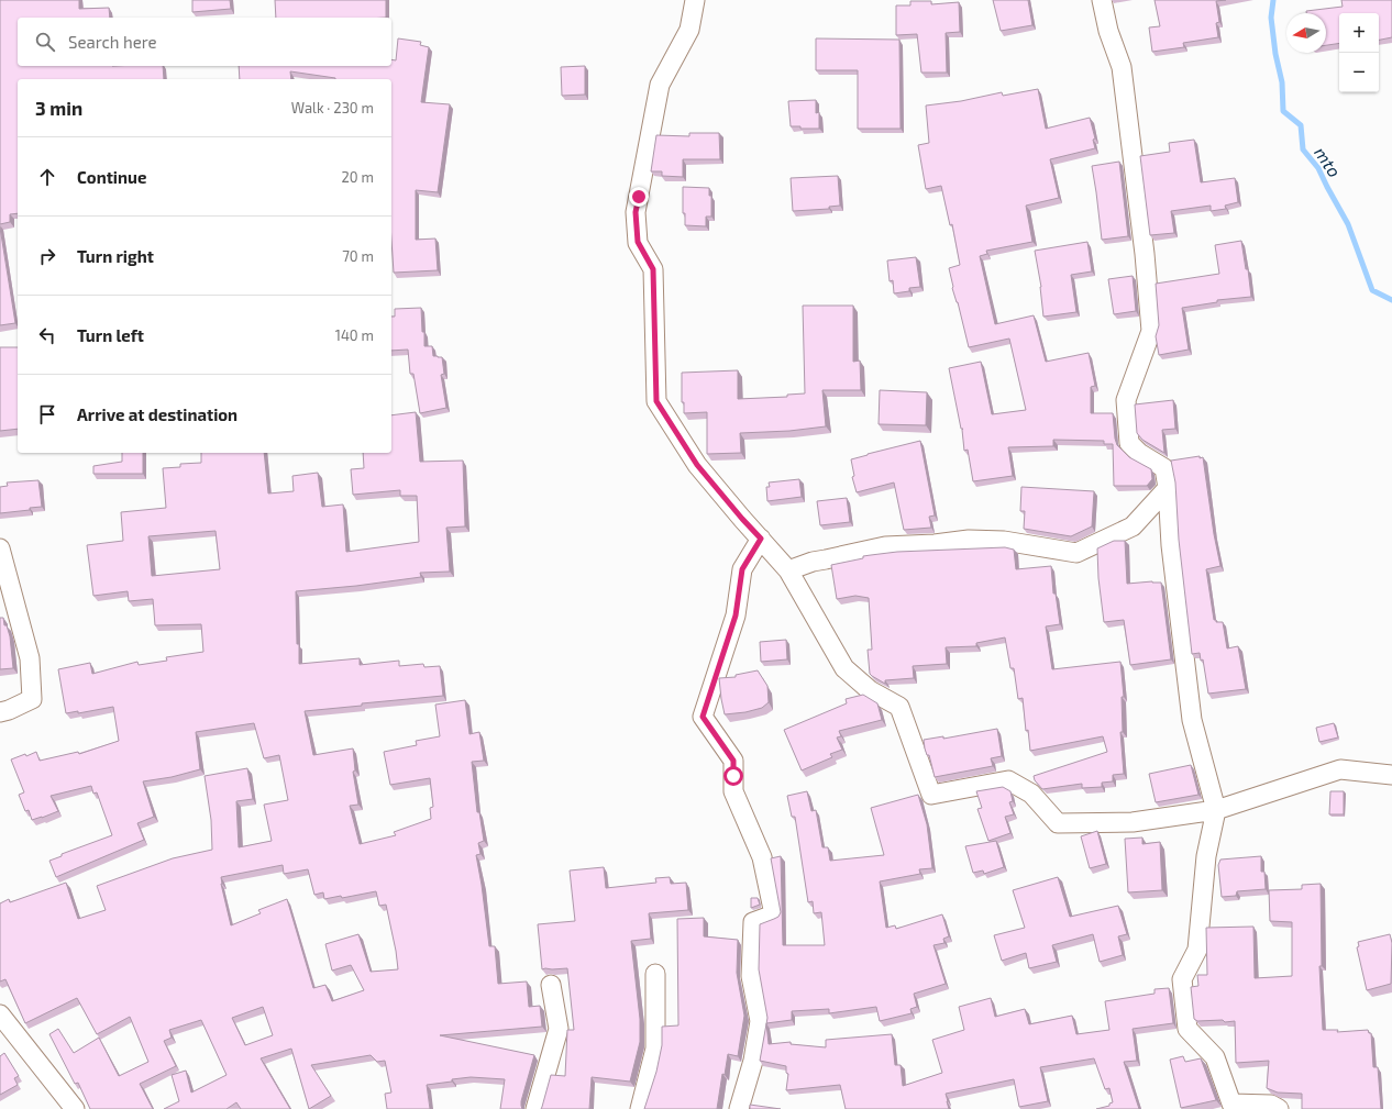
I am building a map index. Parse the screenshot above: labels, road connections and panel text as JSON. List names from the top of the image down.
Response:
{
  "water": ["mto"],
  "north": "left",
  "page": {
    "map_buttons": ["+", "−"],
    "search": "Search here",
    "heading": ["3 min", "Walk · 230 m"],
    "list": [
      ["Continue", "20 m"],
      ["Turn right", "70 m"],
      ["Turn left", "140 m"],
      "Arrive at destination"
    ]
  }
}
